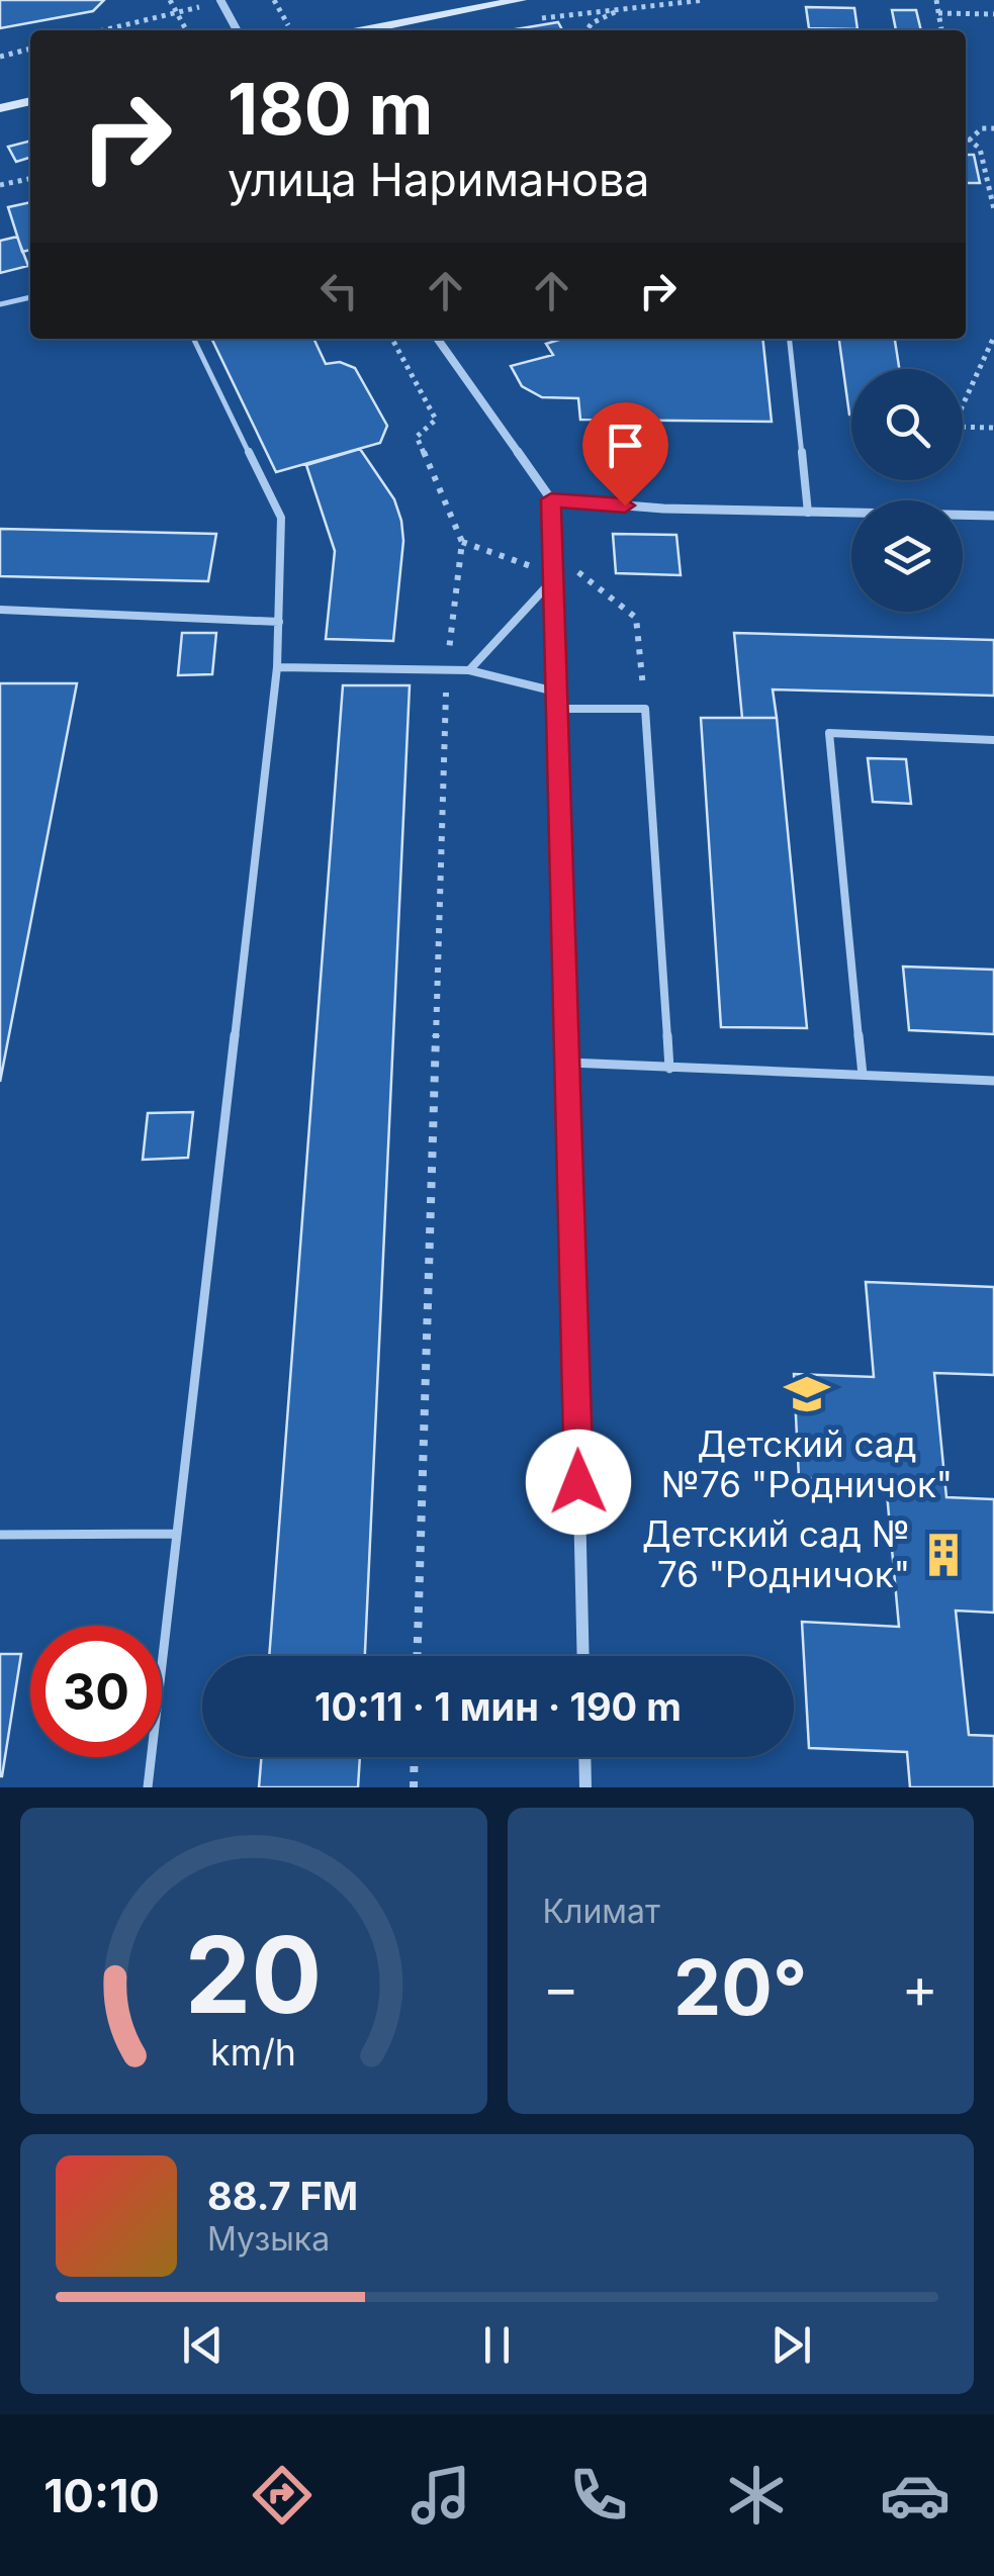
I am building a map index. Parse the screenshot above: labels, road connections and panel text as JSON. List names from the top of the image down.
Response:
{
  "places": {
    "school or university": ["Детский сад №76 \"Родничок\""],
    "building": ["Детский сад № 76 \"Родничок\""]
  },
  "page": {
    "turn": ["180 m", "улица Нариманова"],
    "limit": "30",
    "trip": "10:11 · 1 мин · 190 m",
    "tile": "Климат",
    "heat": ["−", "20°", "+"],
    "song": ["88.7 FM", "Музыка"],
    "tabs": "10:10",
    "gauge": ["20", "km/h"]
  }
}
